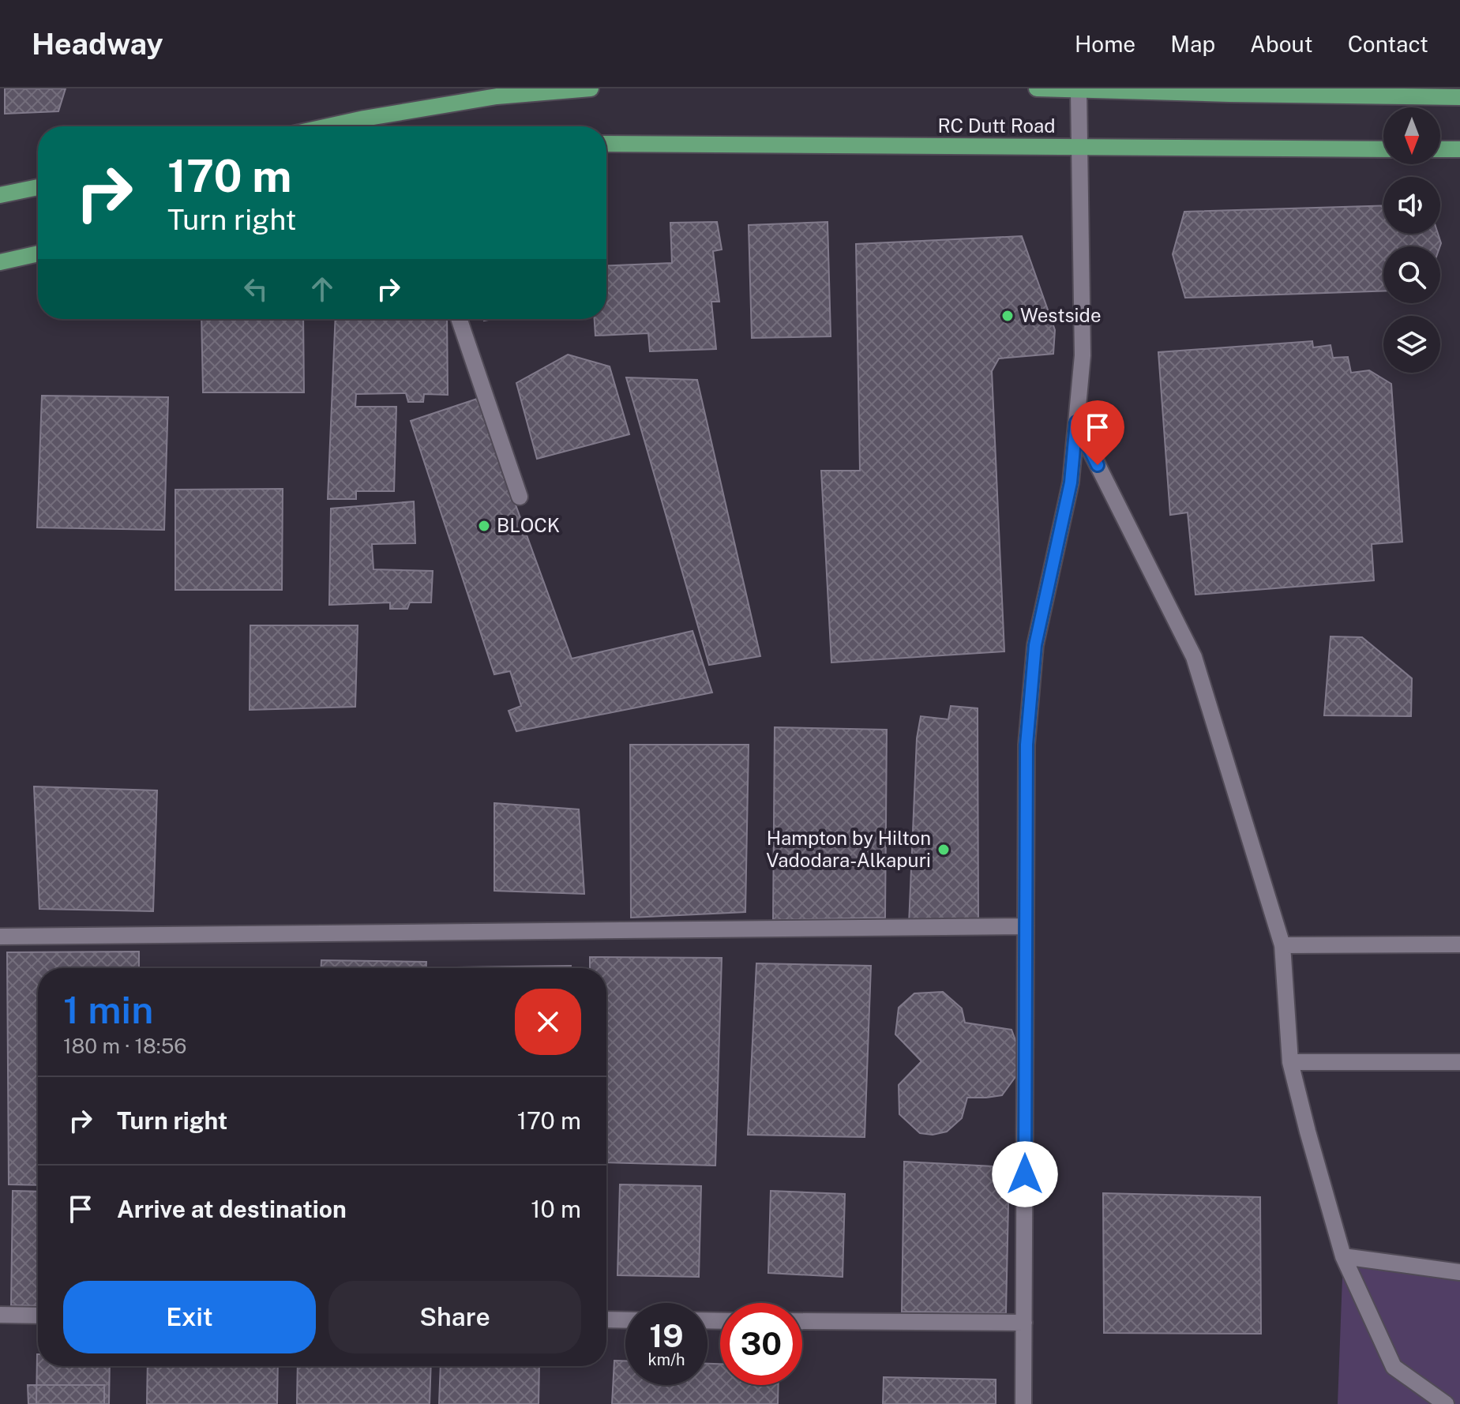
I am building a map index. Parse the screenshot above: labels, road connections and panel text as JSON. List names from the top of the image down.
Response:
{
  "streets": {
    "main road": ["RC Dutt Road"]
  },
  "places": ["Westside", "BLOCK", "Hampton by Hilton Vadodara-Alkapuri"],
  "north": "bottom",
  "page": {
    "header": "Headway",
    "nav": [
      "Home",
      "Map",
      "About",
      "Contact"
    ],
    "turn": ["170 m", "Turn right"],
    "heading": ["1 min", "180 m · 18:56"],
    "list": [
      {
        "name": "Turn right",
        "value": "170 m"
      },
      {
        "name": "Arrive at destination",
        "value": "10 m"
      }
    ],
    "buttons": ["Exit", "Share"],
    "speed": "19 km/h",
    "limit": "30"
  }
}
